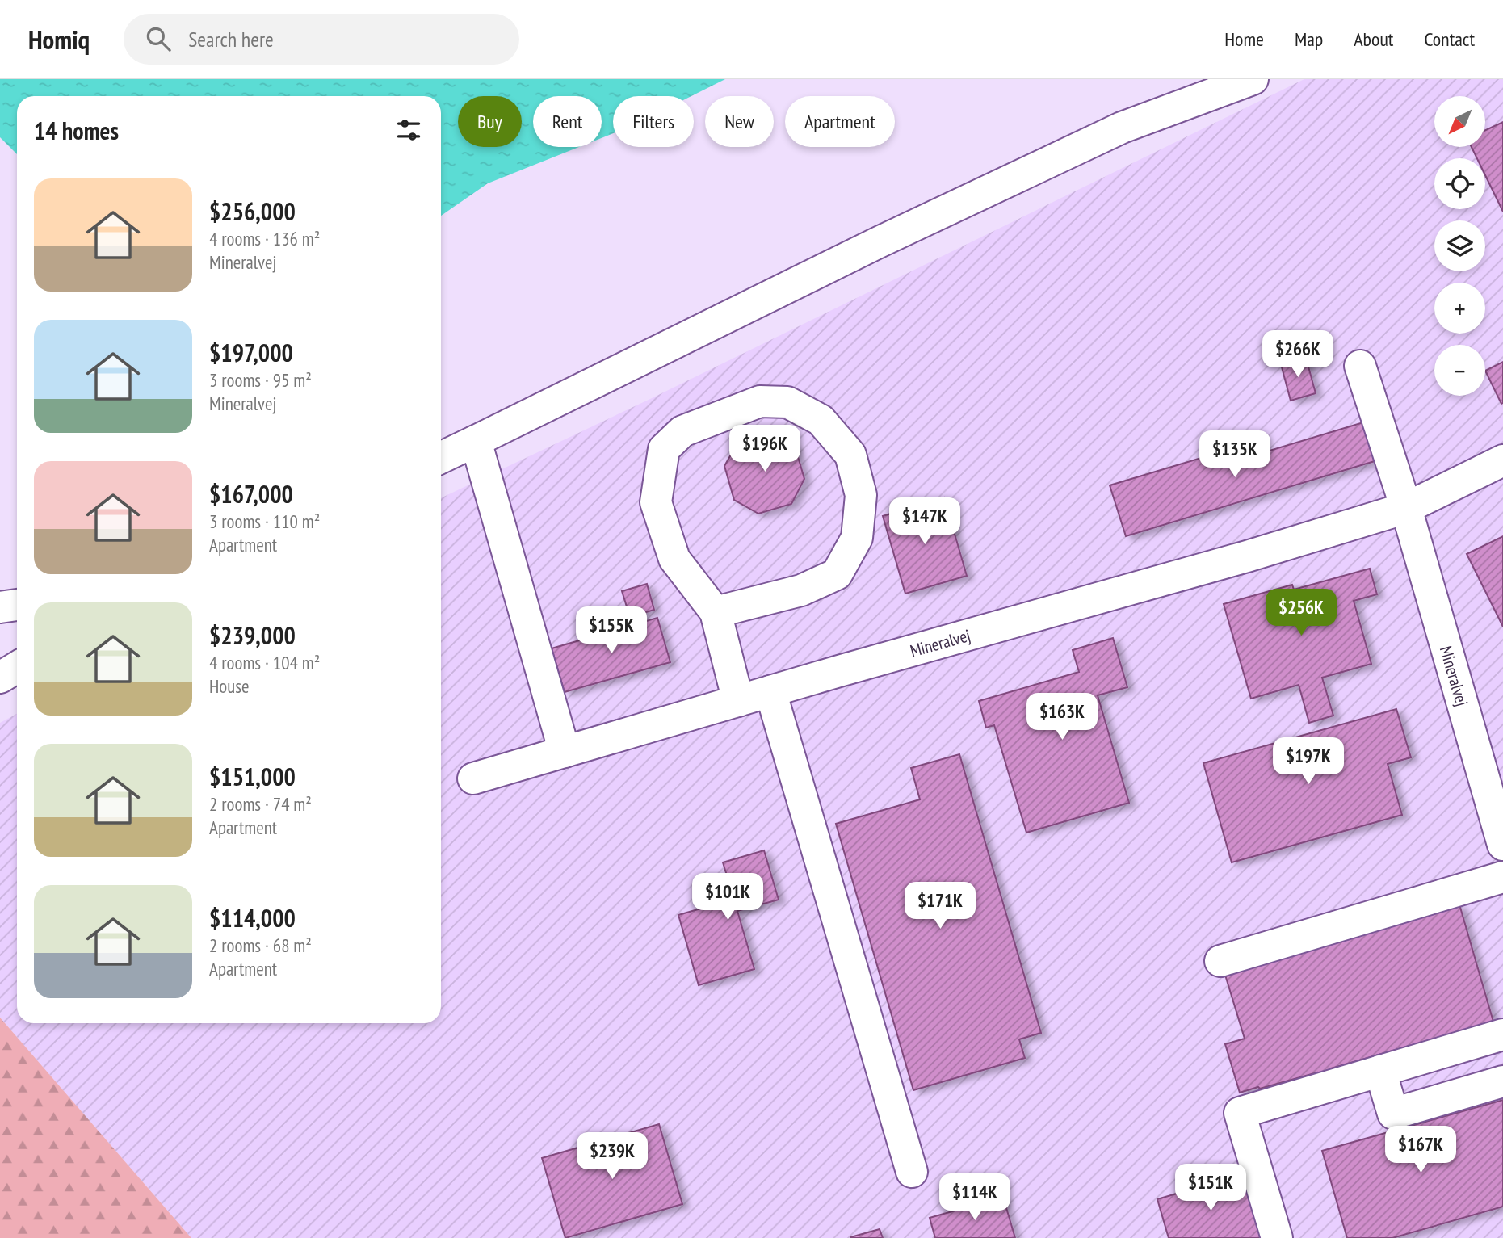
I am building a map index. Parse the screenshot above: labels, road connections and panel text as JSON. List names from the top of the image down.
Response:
{
  "streets": {
    "street": ["Mineralvej"]
  },
  "north": "bottom left",
  "page": {
    "header": "Homiq",
    "search": "Search here",
    "nav": [
      "Home",
      "Map",
      "About",
      "Contact"
    ],
    "map_buttons": ["+", "−"],
    "chip": [
      "Buy",
      "Rent",
      "Filters",
      "New",
      "Apartment"
    ],
    "heading": "14 homes",
    "list": [
      {
        "name": "$256,000",
        "note": "4 rooms · 136 m² · Mineralvej"
      },
      {
        "name": "$197,000",
        "note": "3 rooms · 95 m² · Mineralvej"
      },
      {
        "name": "$167,000",
        "note": "3 rooms · 110 m² · Apartment"
      },
      {
        "name": "$239,000",
        "note": "4 rooms · 104 m² · House"
      },
      {
        "name": "$151,000",
        "note": "2 rooms · 74 m² · Apartment"
      },
      {
        "name": "$114,000",
        "note": "2 rooms · 68 m² · Apartment"
      }
    ],
    "price": [
      "$266K",
      "$196K",
      "$135K",
      "$147K",
      "$256K",
      "$155K",
      "$163K",
      "$197K",
      "$101K",
      "$171K",
      "$167K",
      "$239K",
      "$151K",
      "$114K"
    ]
  }
}
